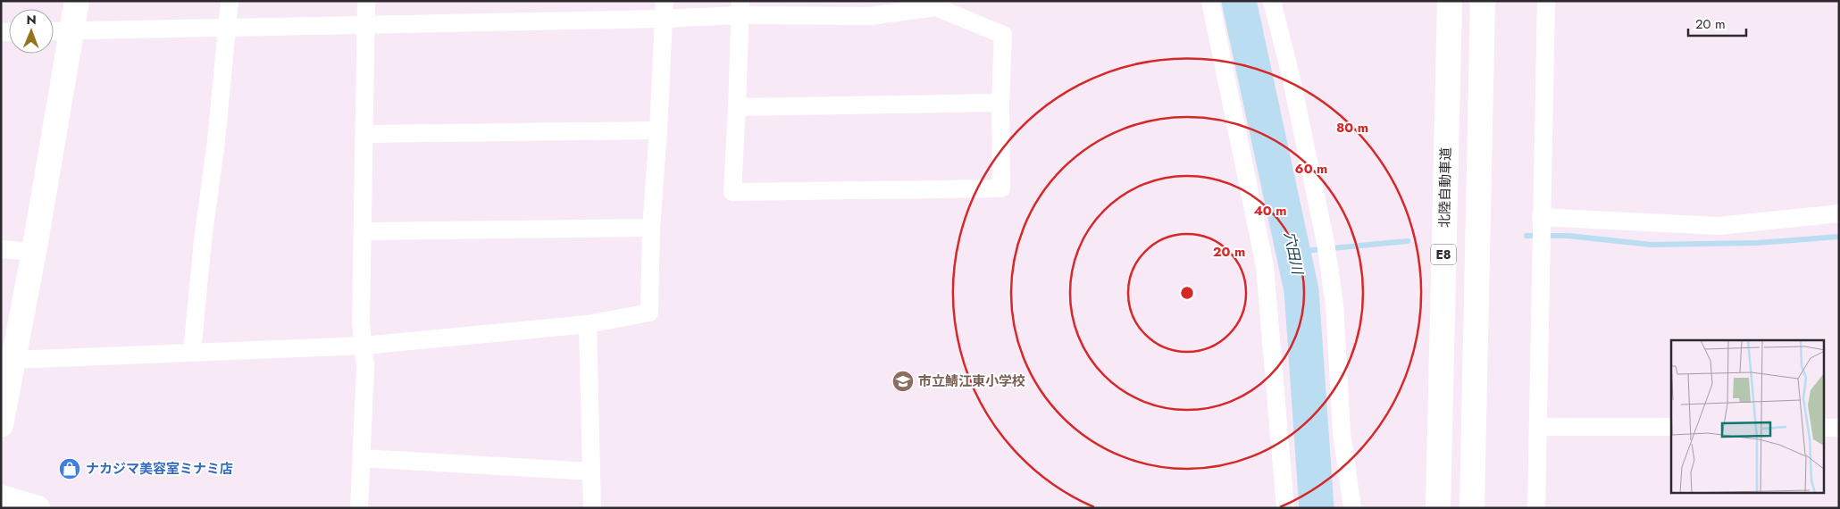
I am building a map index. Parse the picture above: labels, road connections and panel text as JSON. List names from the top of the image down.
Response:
{
  "streets": {
    "main road": ["北陸自動車道", "E8"]
  },
  "water": ["穴田川"],
  "places": {
    "school or university": ["市立鯖江東小学校"],
    "shop": ["ナカジマ美容室ミナミ店"]
  },
  "scale_bar": "20 m",
  "north": "top",
  "rings": [
    "80 m",
    "60 m",
    "40 m",
    "20 m"
  ]
}
